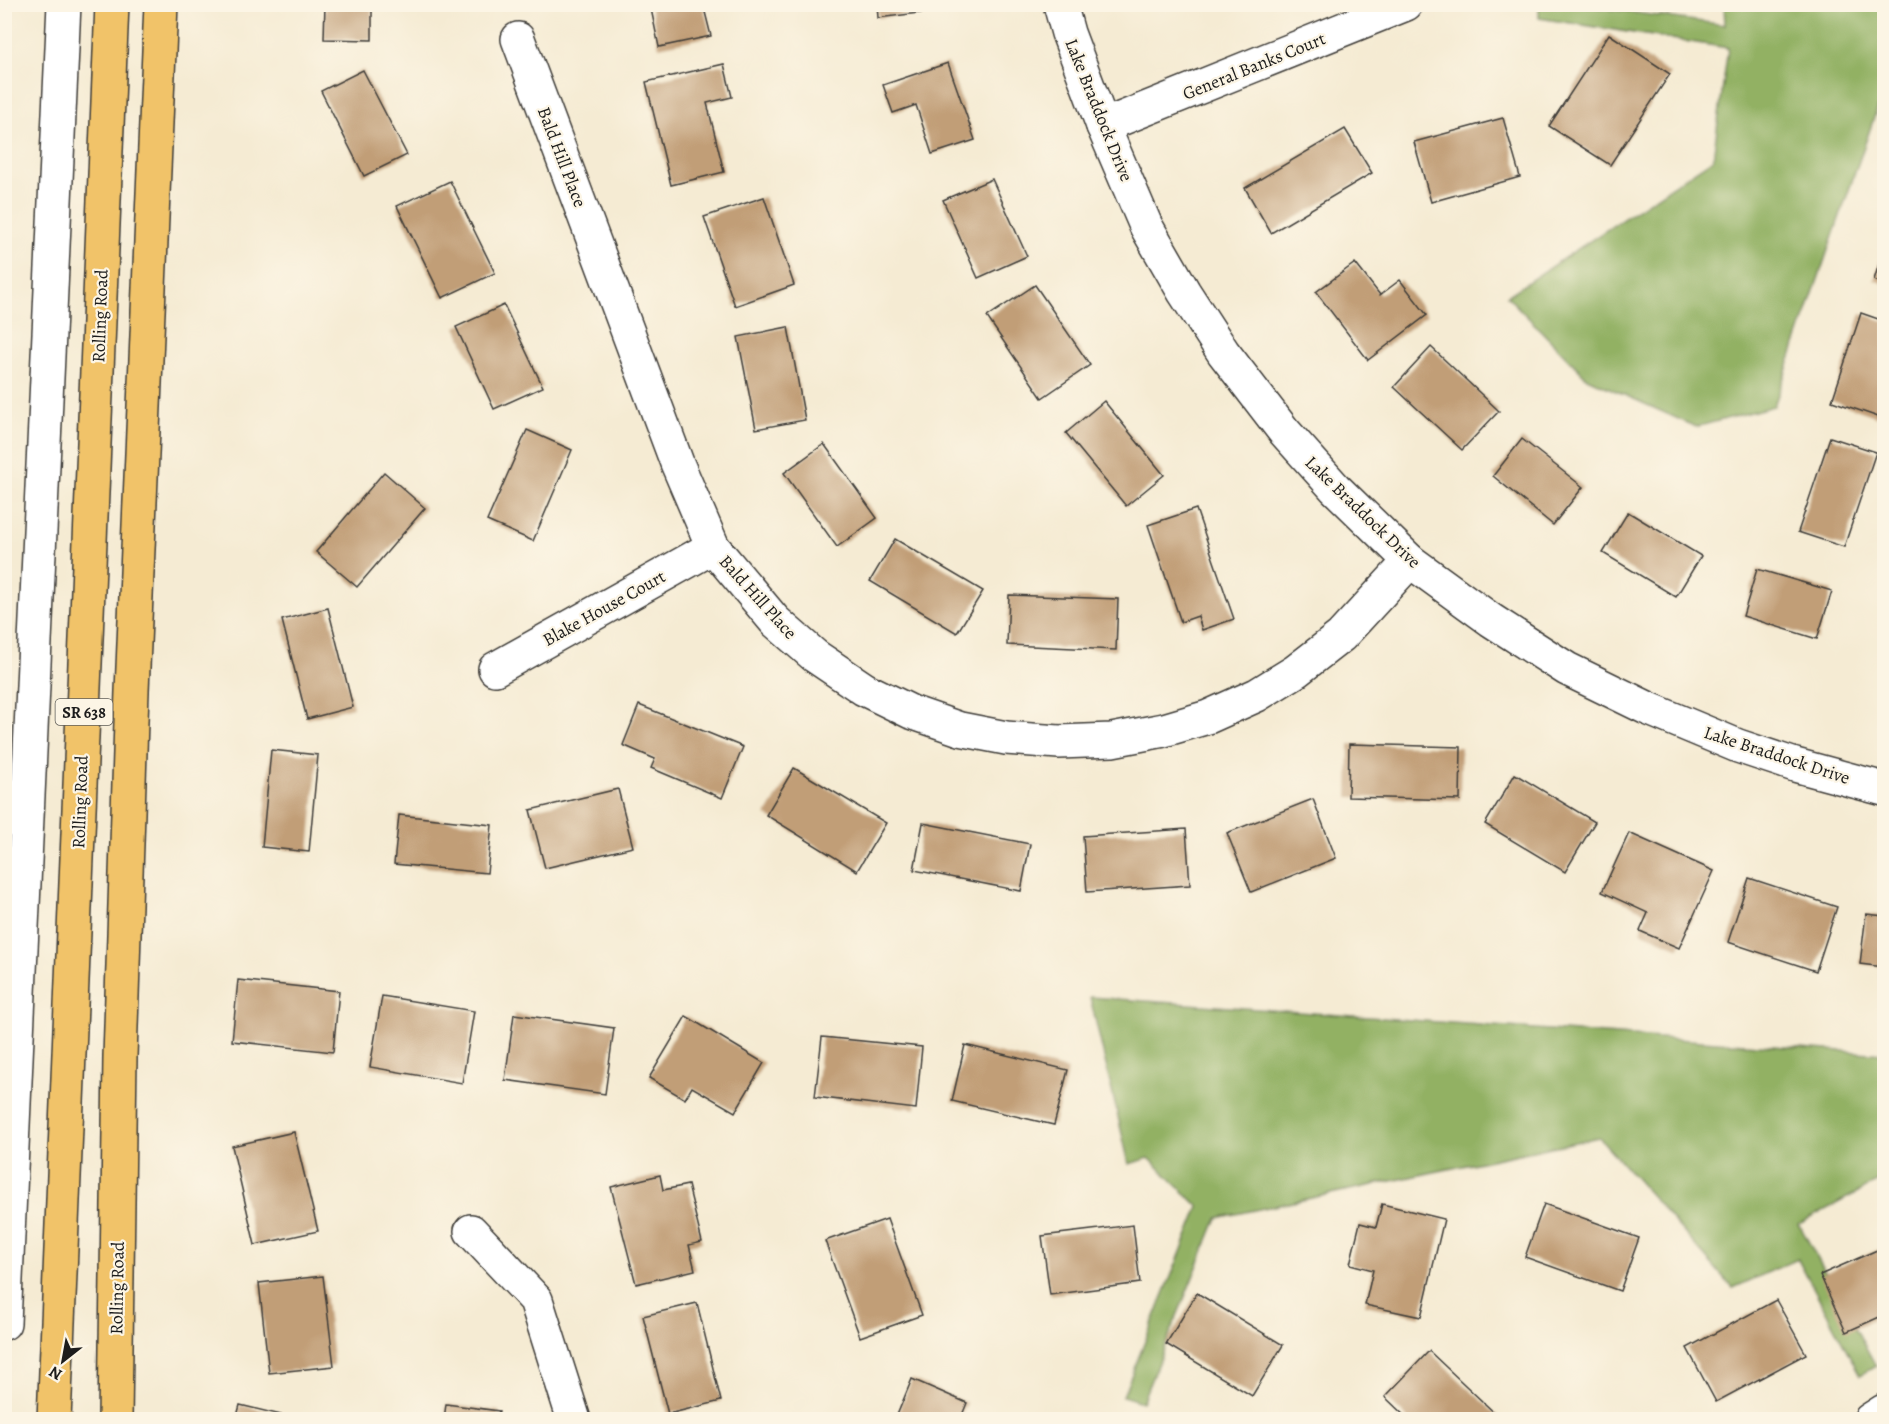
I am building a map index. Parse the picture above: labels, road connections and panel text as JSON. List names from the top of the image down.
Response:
{
  "streets": {
    "main road": ["Rolling Road", "SR 638"],
    "street": [
      "General Banks Court",
      "Lake Braddock Drive",
      "Bald Hill Place",
      "Blake House Court"
    ]
  },
  "crossings": [
    ["General Banks Court", "Lake Braddock Drive"],
    ["Lake Braddock Drive", "Bald Hill Place"],
    ["Bald Hill Place", "Blake House Court"]
  ],
  "north": "bottom left"
}
